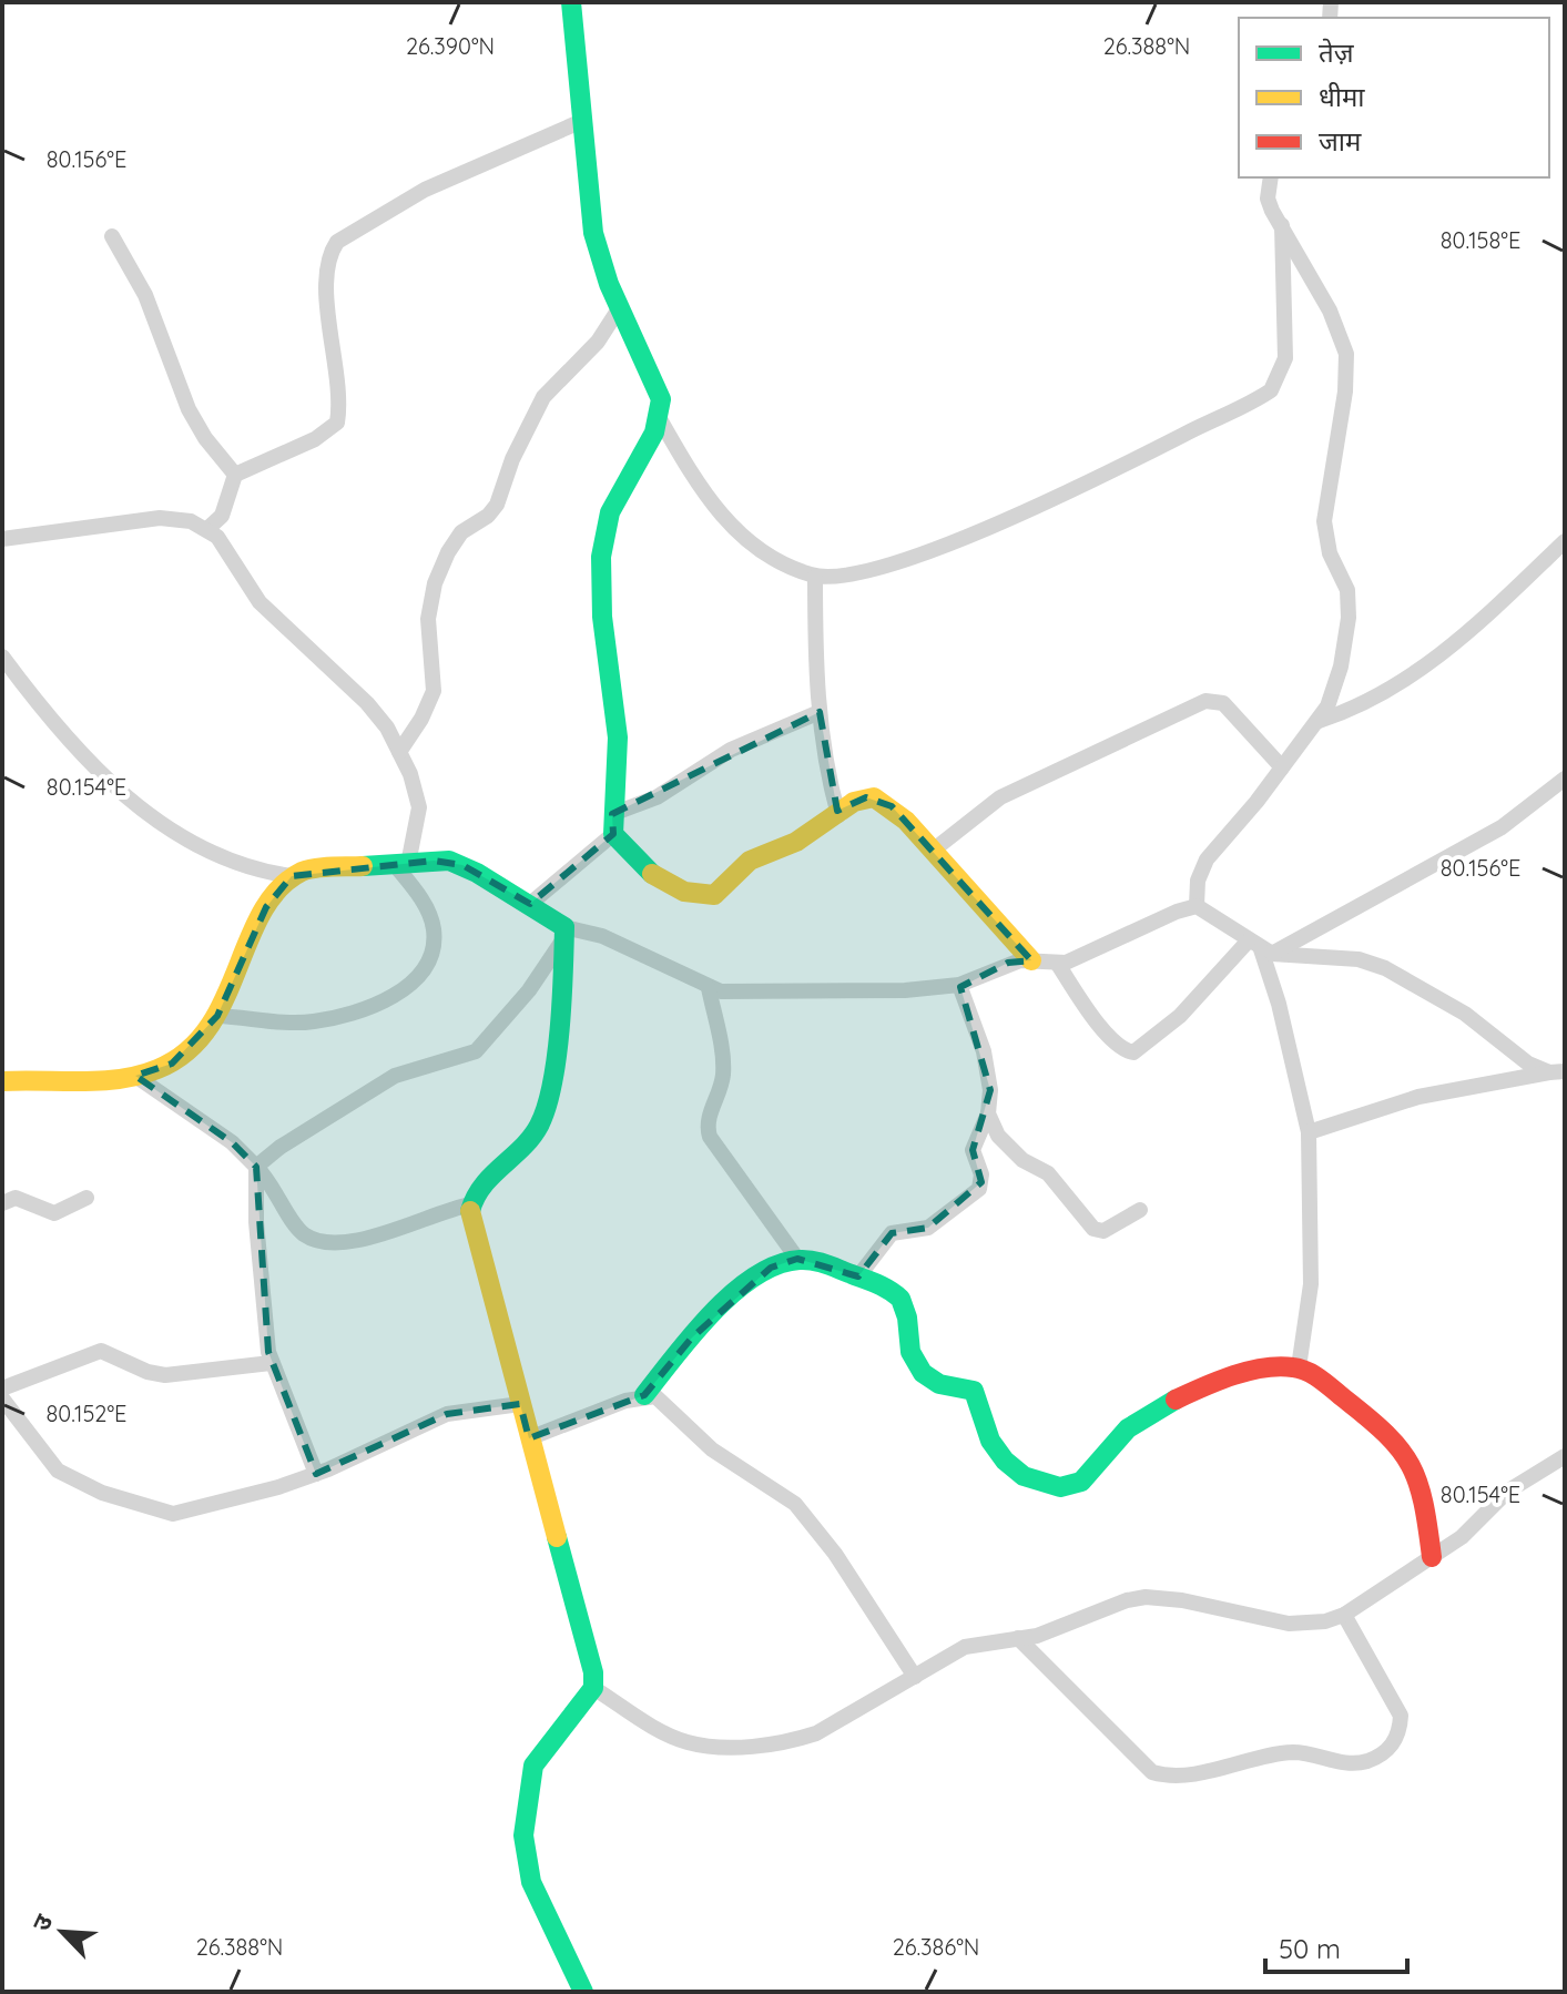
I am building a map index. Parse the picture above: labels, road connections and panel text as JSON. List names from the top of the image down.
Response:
{
  "legend": ["तेज़", "धीमा", "जाम"],
  "scale_bar": "50 m",
  "north": "top left",
  "coordinates": [
    "26.390°N",
    "26.388°N",
    "80.156°E",
    "80.158°E",
    "80.154°E",
    "80.152°E",
    "26.386°N"
  ]
}
